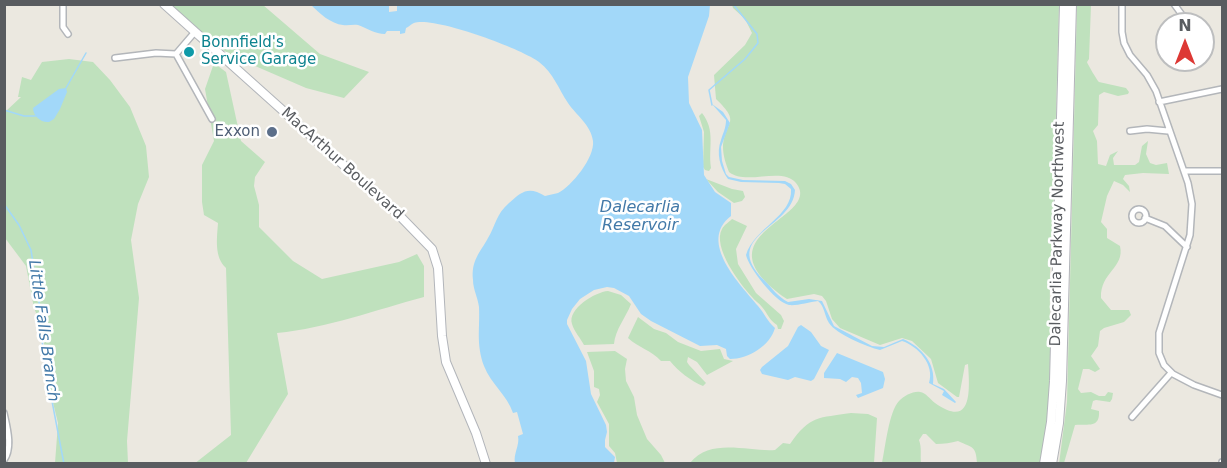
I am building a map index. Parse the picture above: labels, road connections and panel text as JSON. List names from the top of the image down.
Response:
{
  "streets": {
    "main road": ["MacArthur Boulevard", "Dalecarlia Parkway Northwest"]
  },
  "water": ["Dalecarlia Reservoir", "Little Falls Branch"],
  "places": ["Bonnfield's Service Garage", "Exxon"],
  "north": "top"
}
